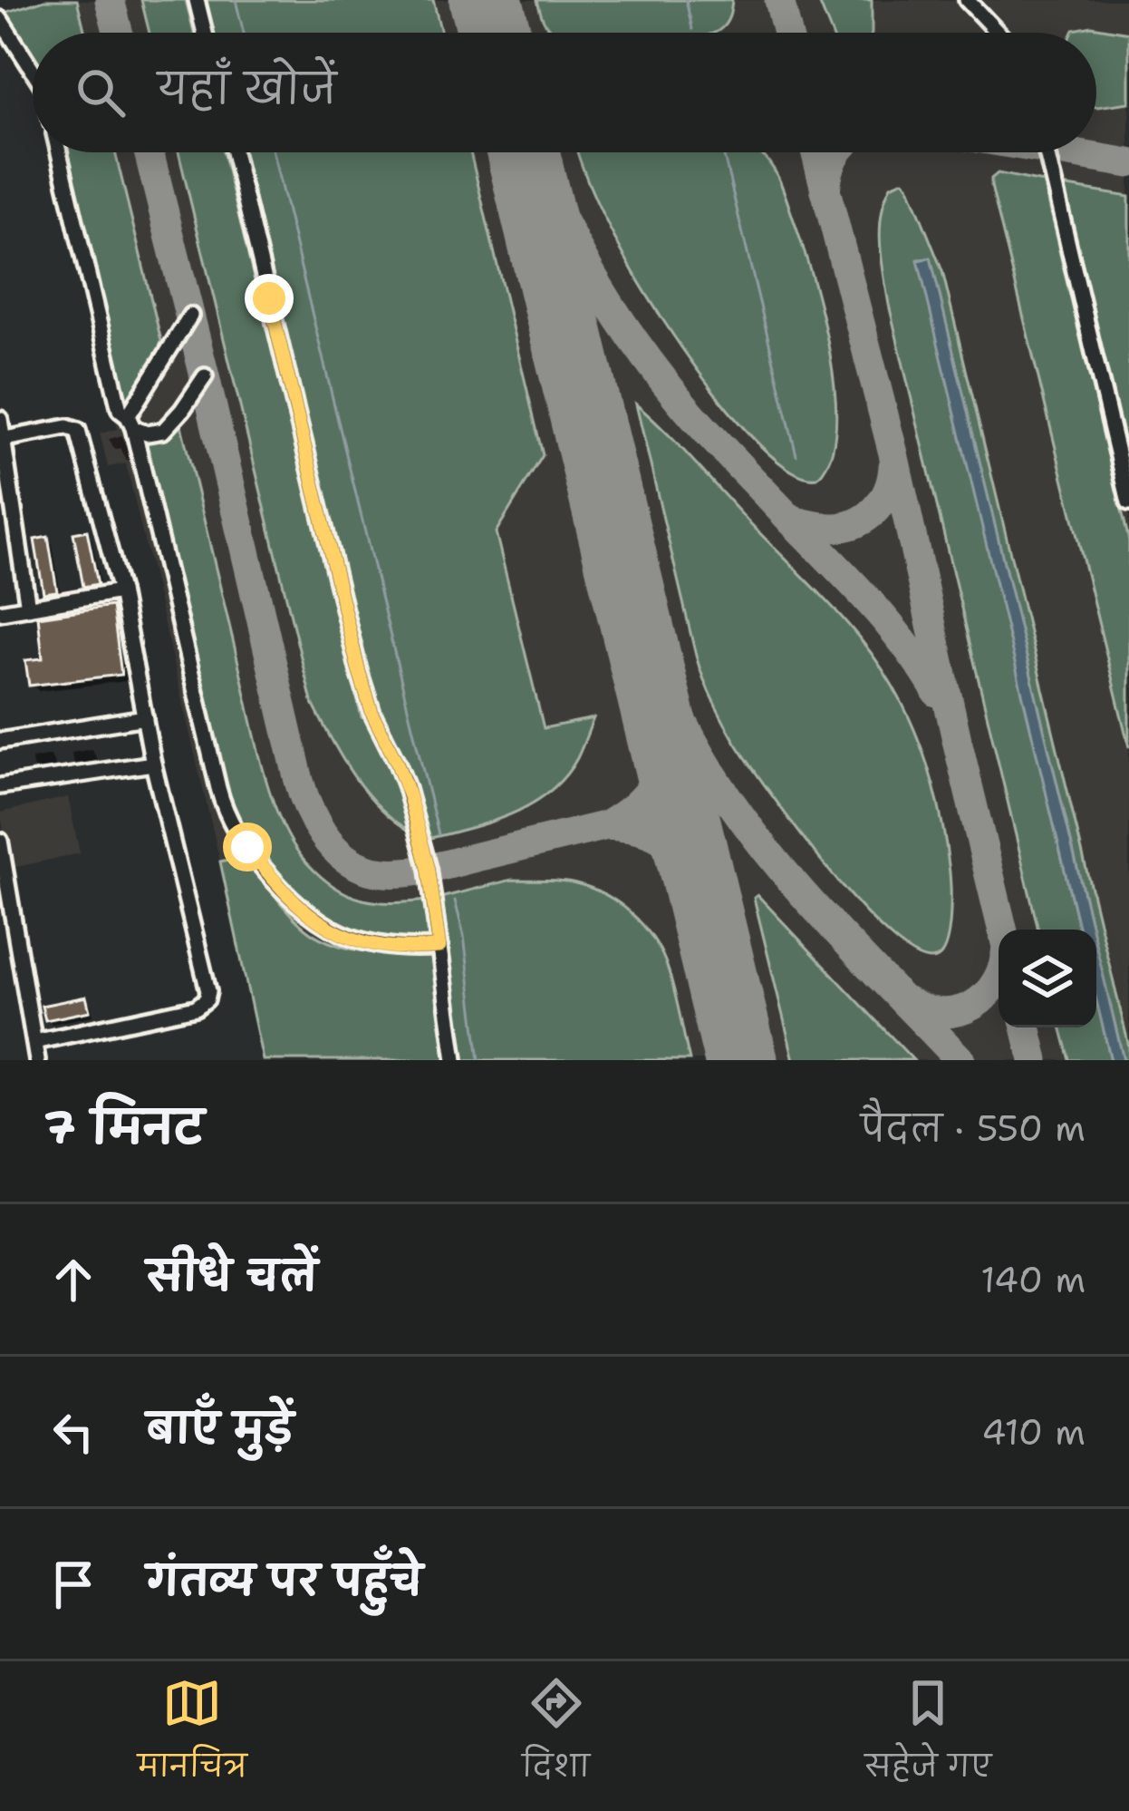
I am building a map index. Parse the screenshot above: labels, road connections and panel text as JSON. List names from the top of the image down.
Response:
{
  "page": {
    "search": "यहाँ खोजें",
    "heading": ["7 मिनट", "पैदल · 550 m"],
    "list": [
      ["सीधे चलें", "140 m"],
      ["बाएँ मुड़ें", "410 m"],
      "गंतव्य पर पहुँचे"
    ],
    "nav": ["मानचित्र", "दिशा", "सहेजे गए"]
  }
}
